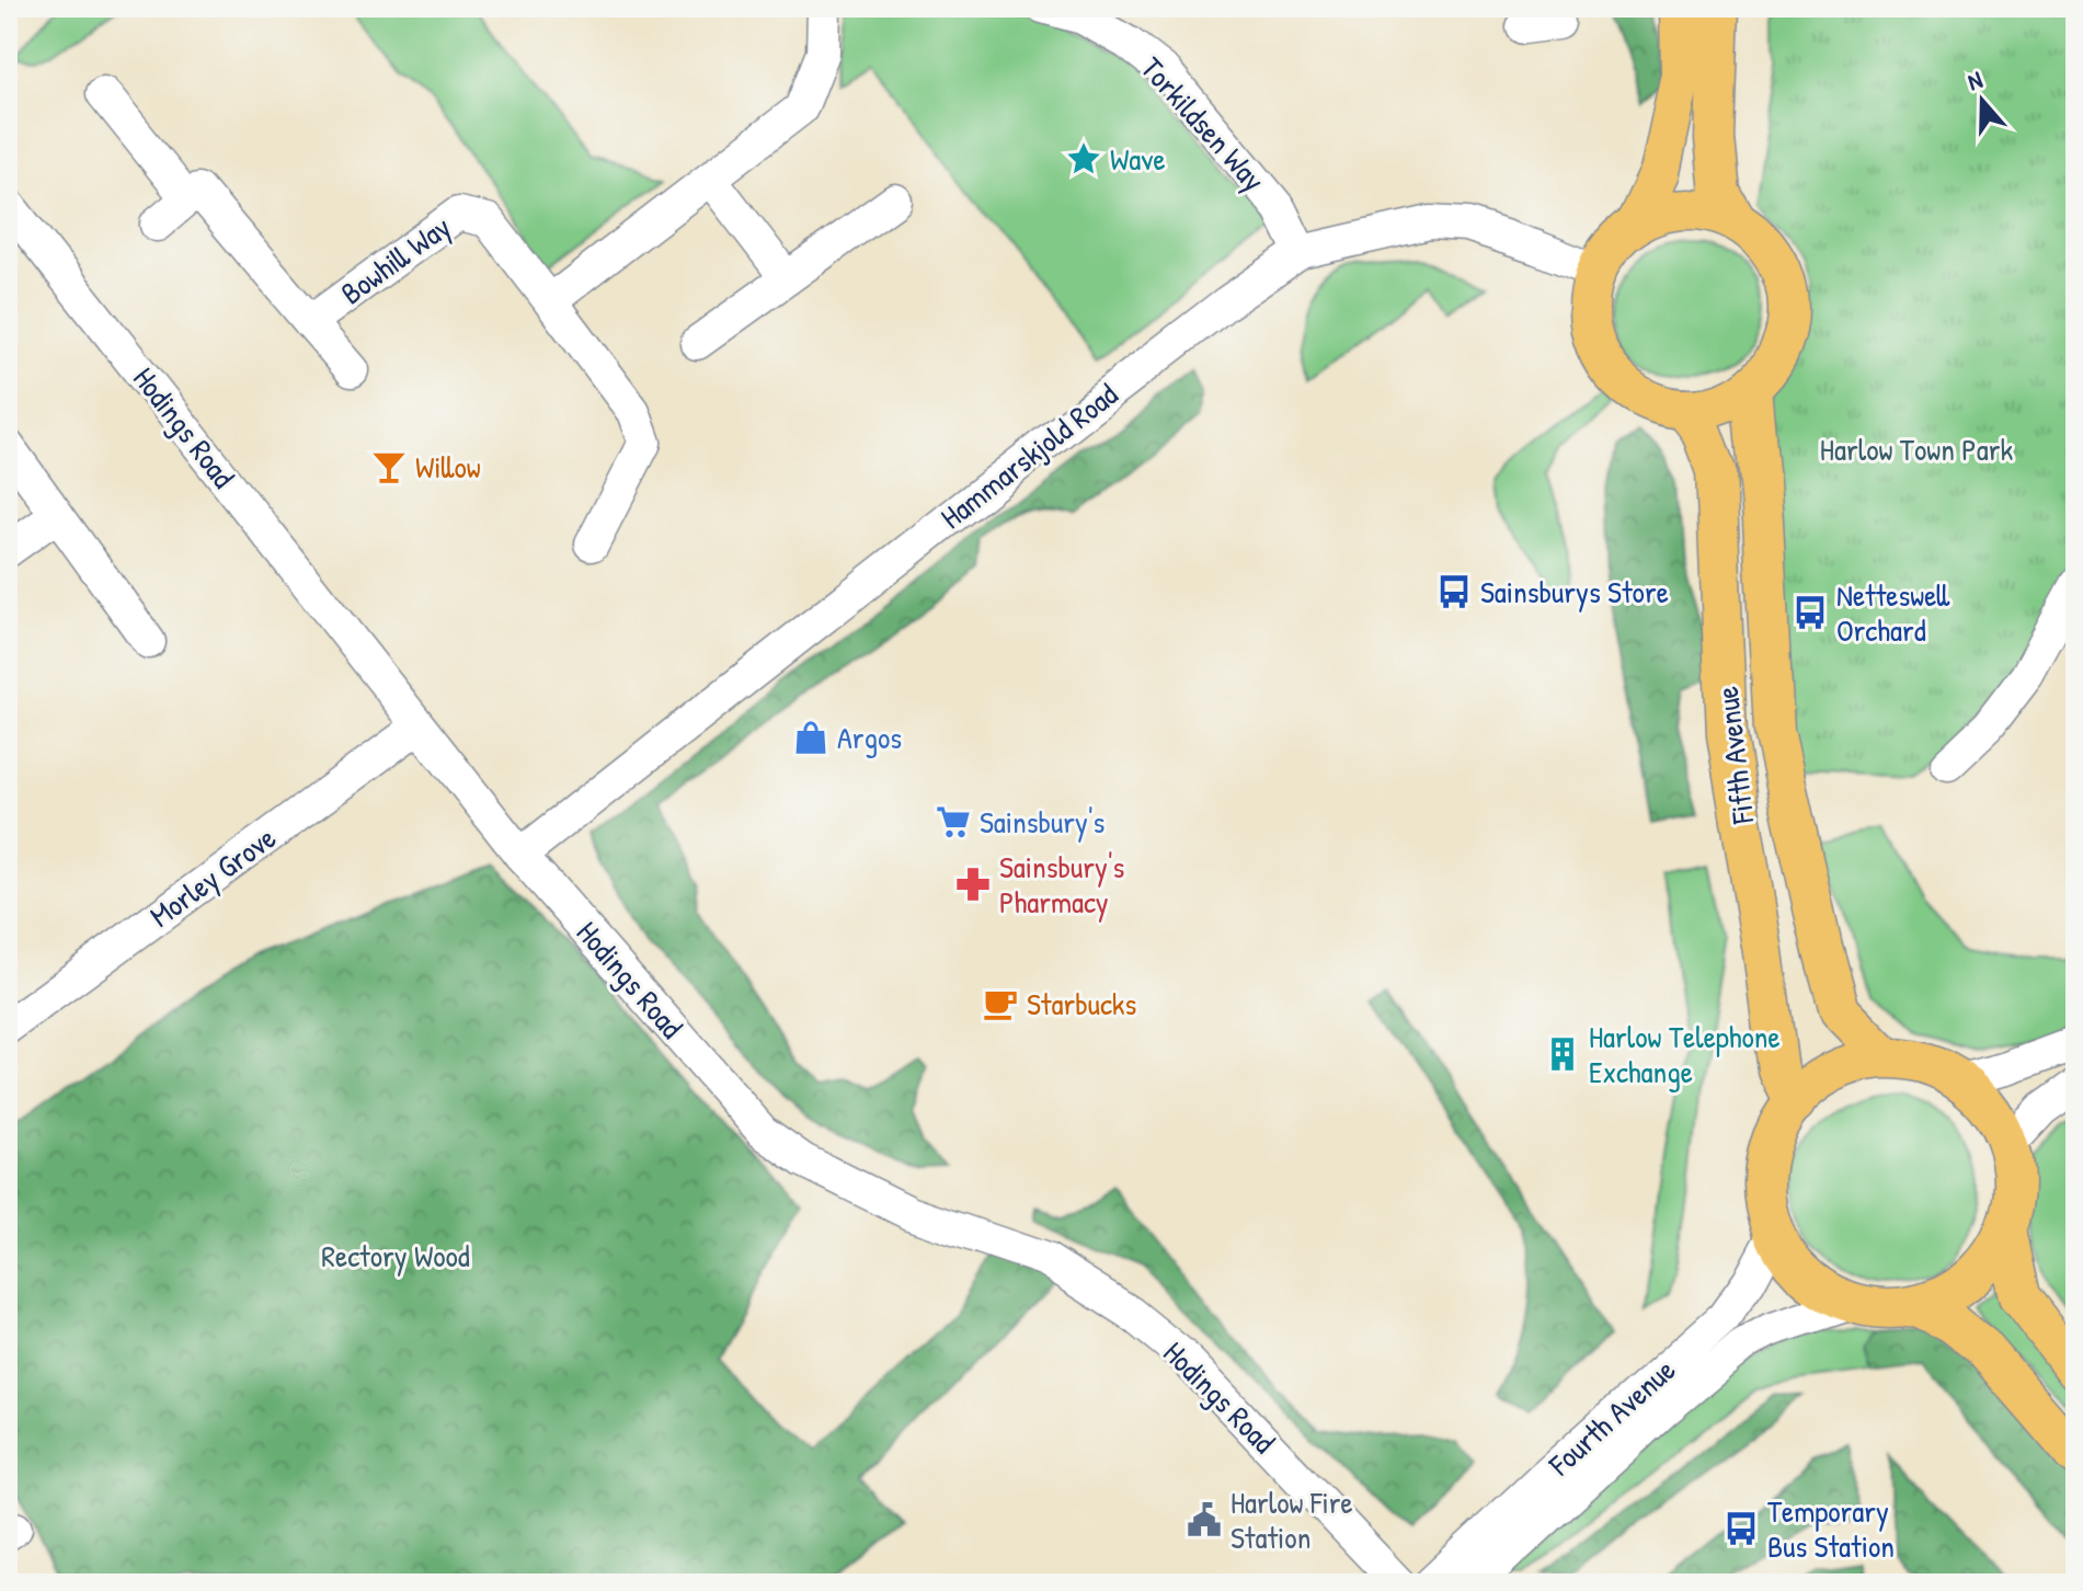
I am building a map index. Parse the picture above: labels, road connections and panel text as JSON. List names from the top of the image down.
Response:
{
  "streets": {
    "main road": ["Fifth Avenue"],
    "street": [
      "Torkildsen Way",
      "Bowhill Way",
      "Hodings Road",
      "Hammarskjold Road",
      "Morley Grove",
      "Fourth Avenue"
    ]
  },
  "crossings": [
    ["Torkildsen Way", "Hammarskjold Road"],
    ["Hodings Road", "Hammarskjold Road"],
    ["Hodings Road", "Morley Grove"],
    ["Hammarskjold Road", "Fifth Avenue"],
    ["Fifth Avenue", "Fourth Avenue"]
  ],
  "parks": ["Harlow Town Park", "Rectory Wood"],
  "places": {
    "place": ["Wave"],
    "bar": ["Willow"],
    "bus stop": ["Sainsburys Store", "Netteswell Orchard", "Temporary Bus Station"],
    "shop": ["Argos"],
    "supermarket": ["Sainsbury's"],
    "pharmacy": ["Sainsbury's Pharmacy"],
    "cafe": ["Starbucks"],
    "building": ["Harlow Telephone Exchange"],
    "public building": ["Harlow Fire Station"]
  },
  "north": "top"
}
